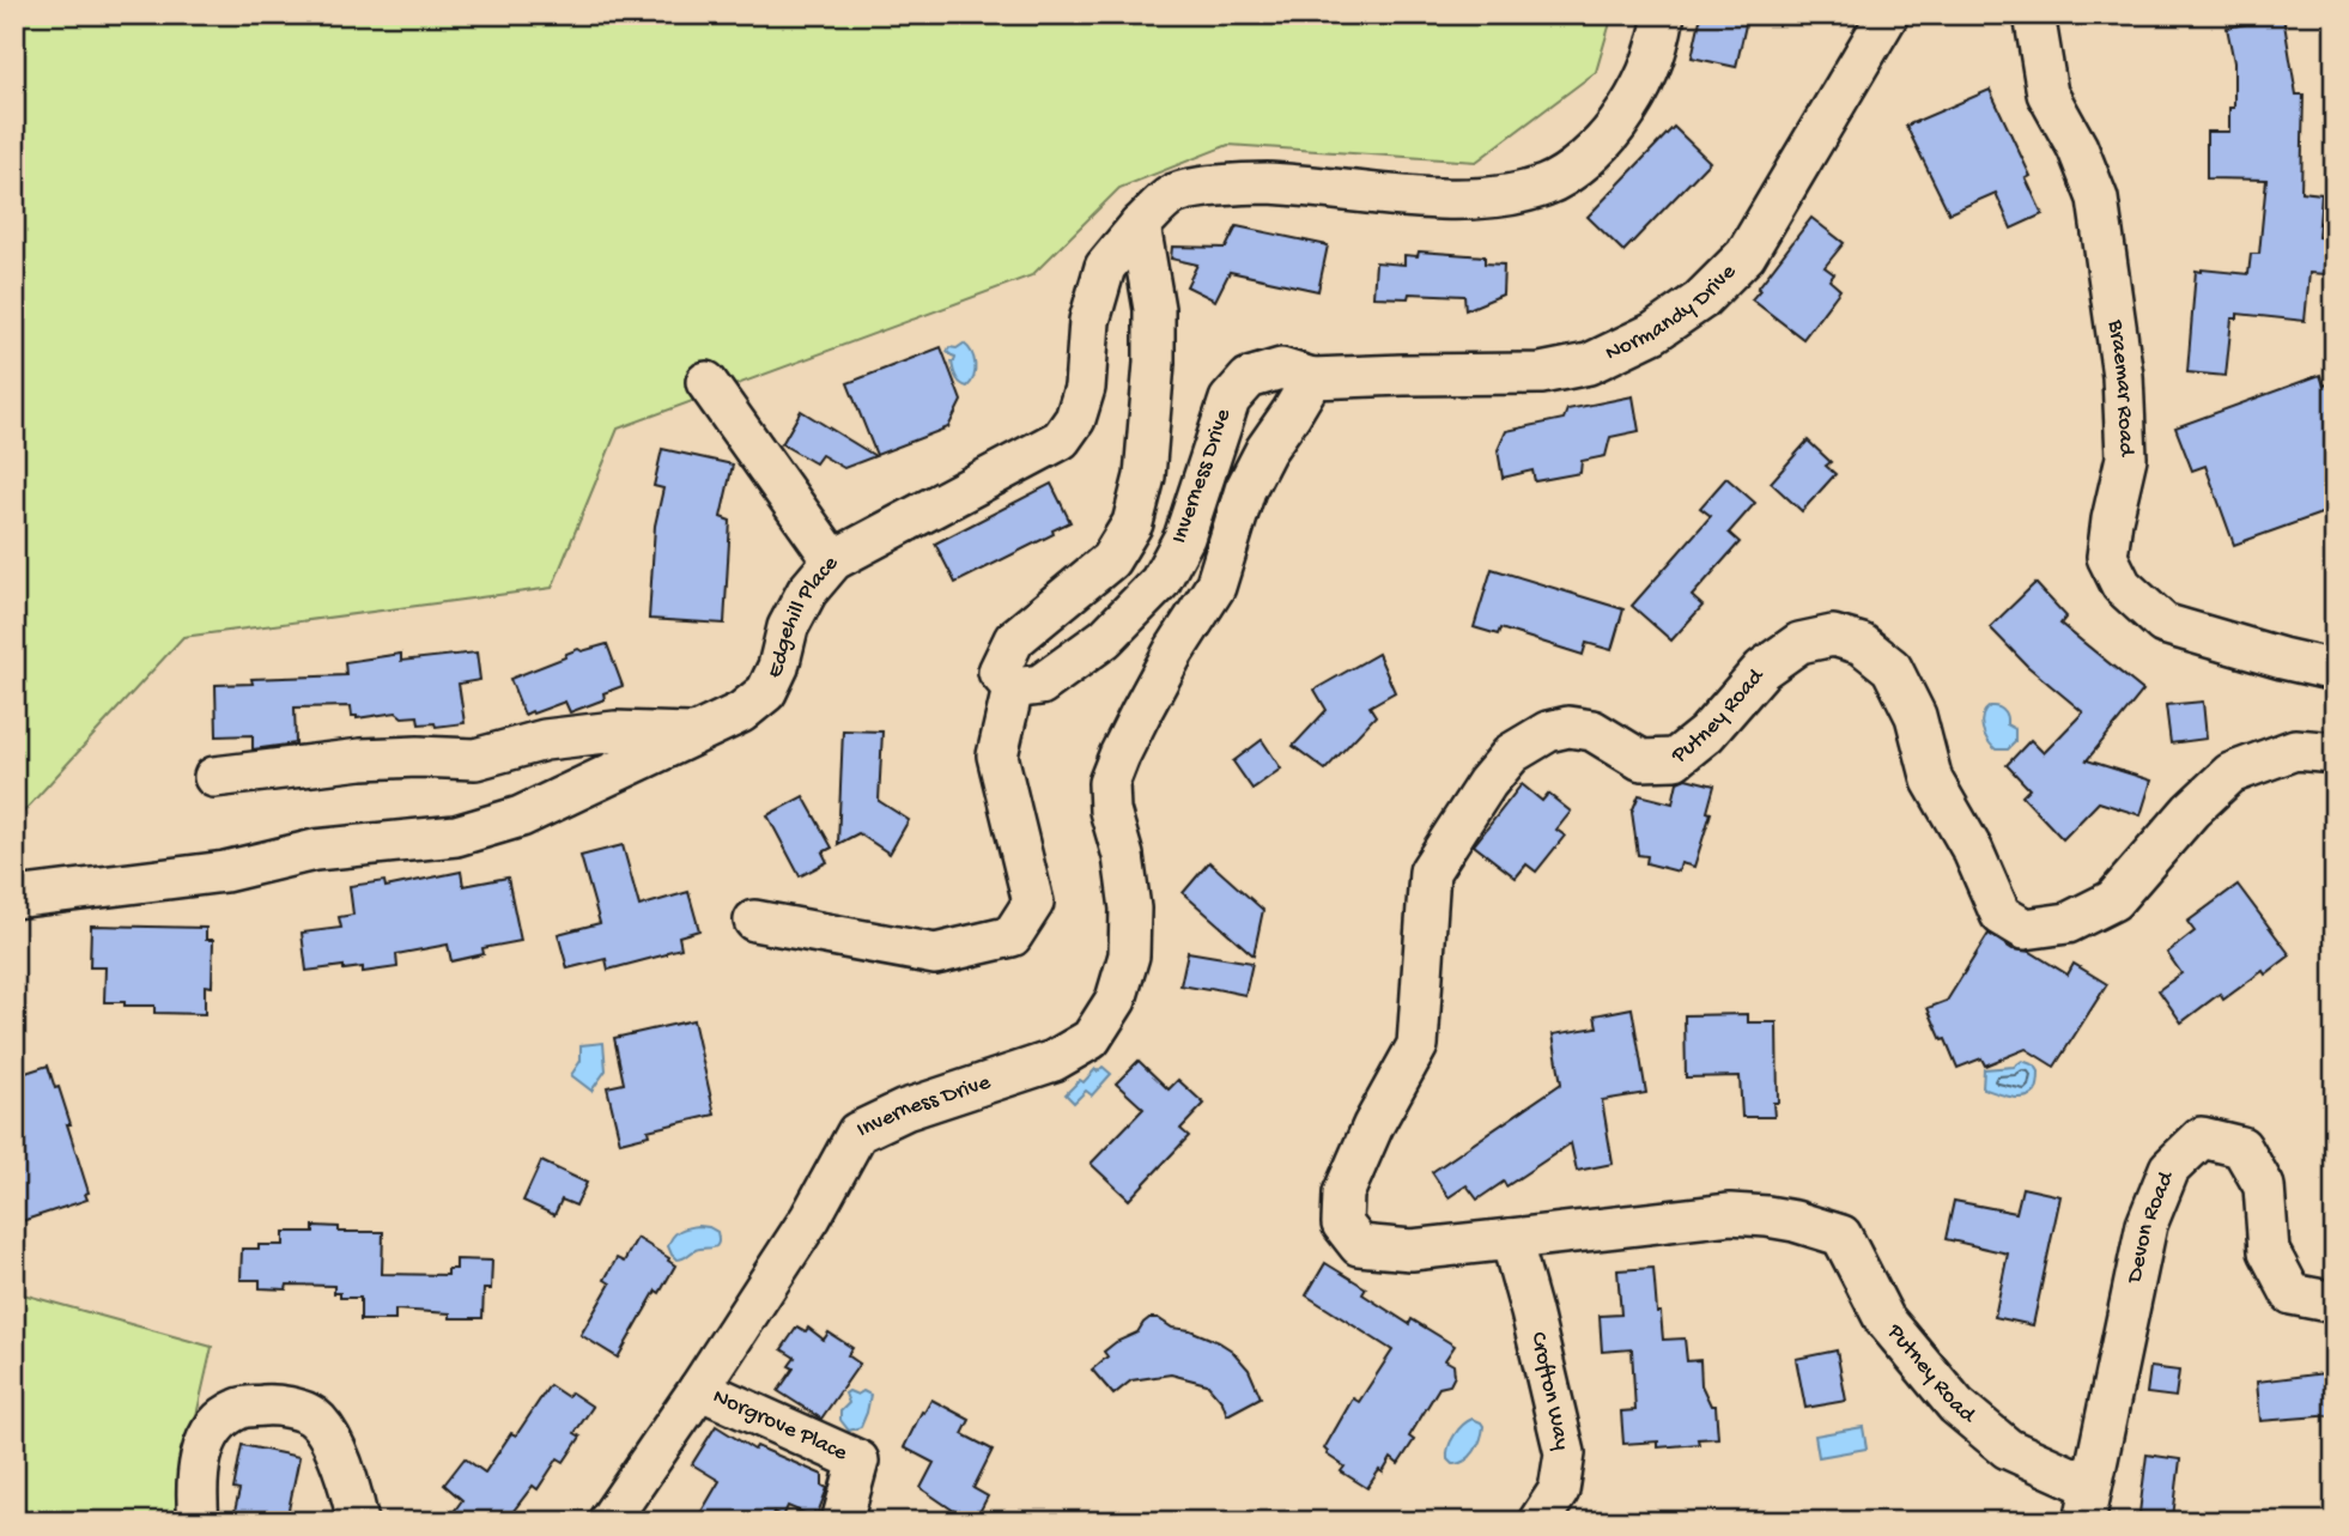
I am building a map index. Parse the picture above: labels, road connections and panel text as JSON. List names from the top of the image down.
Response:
{
  "streets": {
    "street": [
      "Normandy Drive",
      "Braemar Road",
      "Inverness Drive",
      "Edgehill Place",
      "Putney Road",
      "Devon Road",
      "Crofton Way",
      "Norgrove Place"
    ]
  },
  "crossings": [
    ["Normandy Drive", "Inverness Drive"],
    ["Inverness Drive", "Norgrove Place"],
    ["Putney Road", "Devon Road"],
    ["Putney Road", "Crofton Way"]
  ]
}
